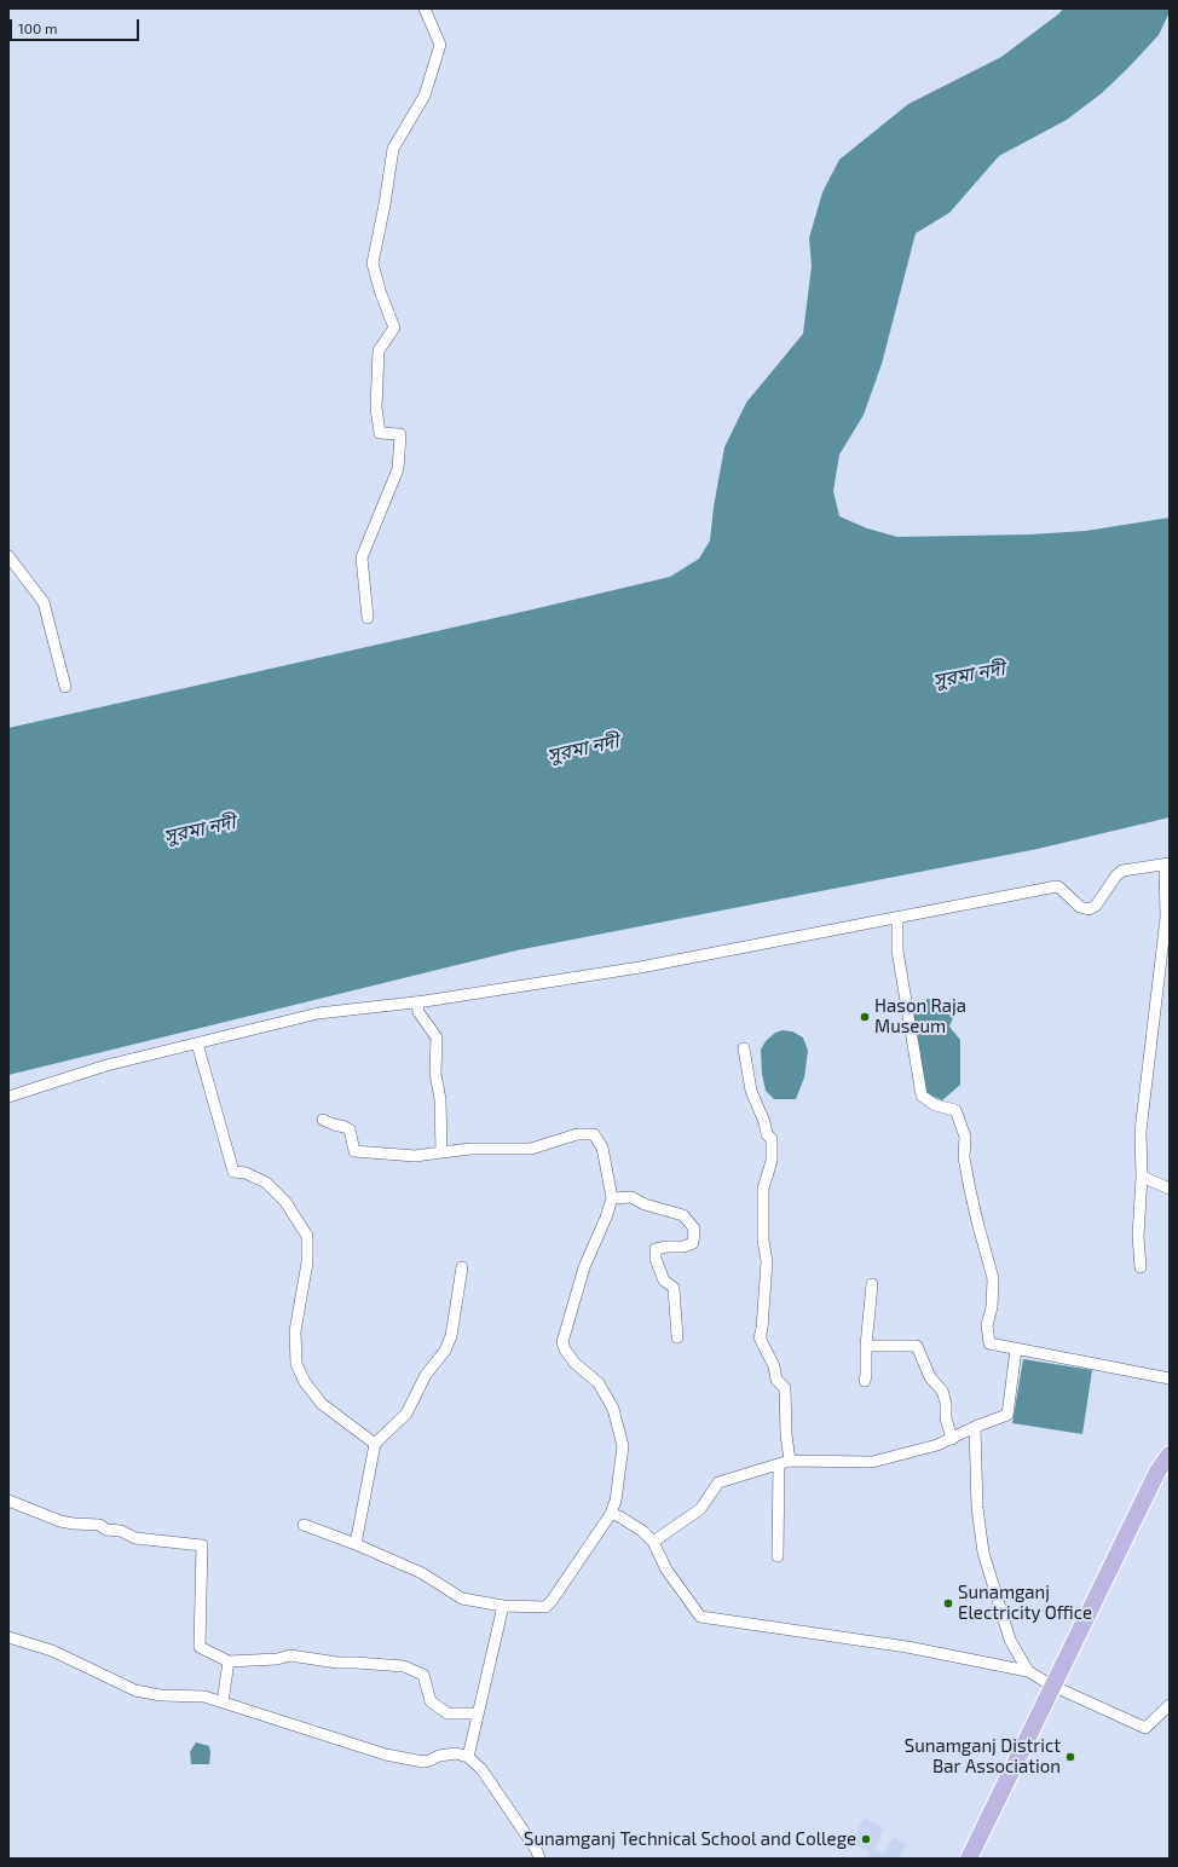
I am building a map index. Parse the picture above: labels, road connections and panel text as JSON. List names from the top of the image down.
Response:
{
  "water": ["সুরমা নদী"],
  "places": [
    "Hason Raja Museum",
    "Sunamganj Electricity Office",
    "Sunamganj District Bar Association",
    "Sunamganj Technical School and College"
  ],
  "scale_bar": "100 m"
}
